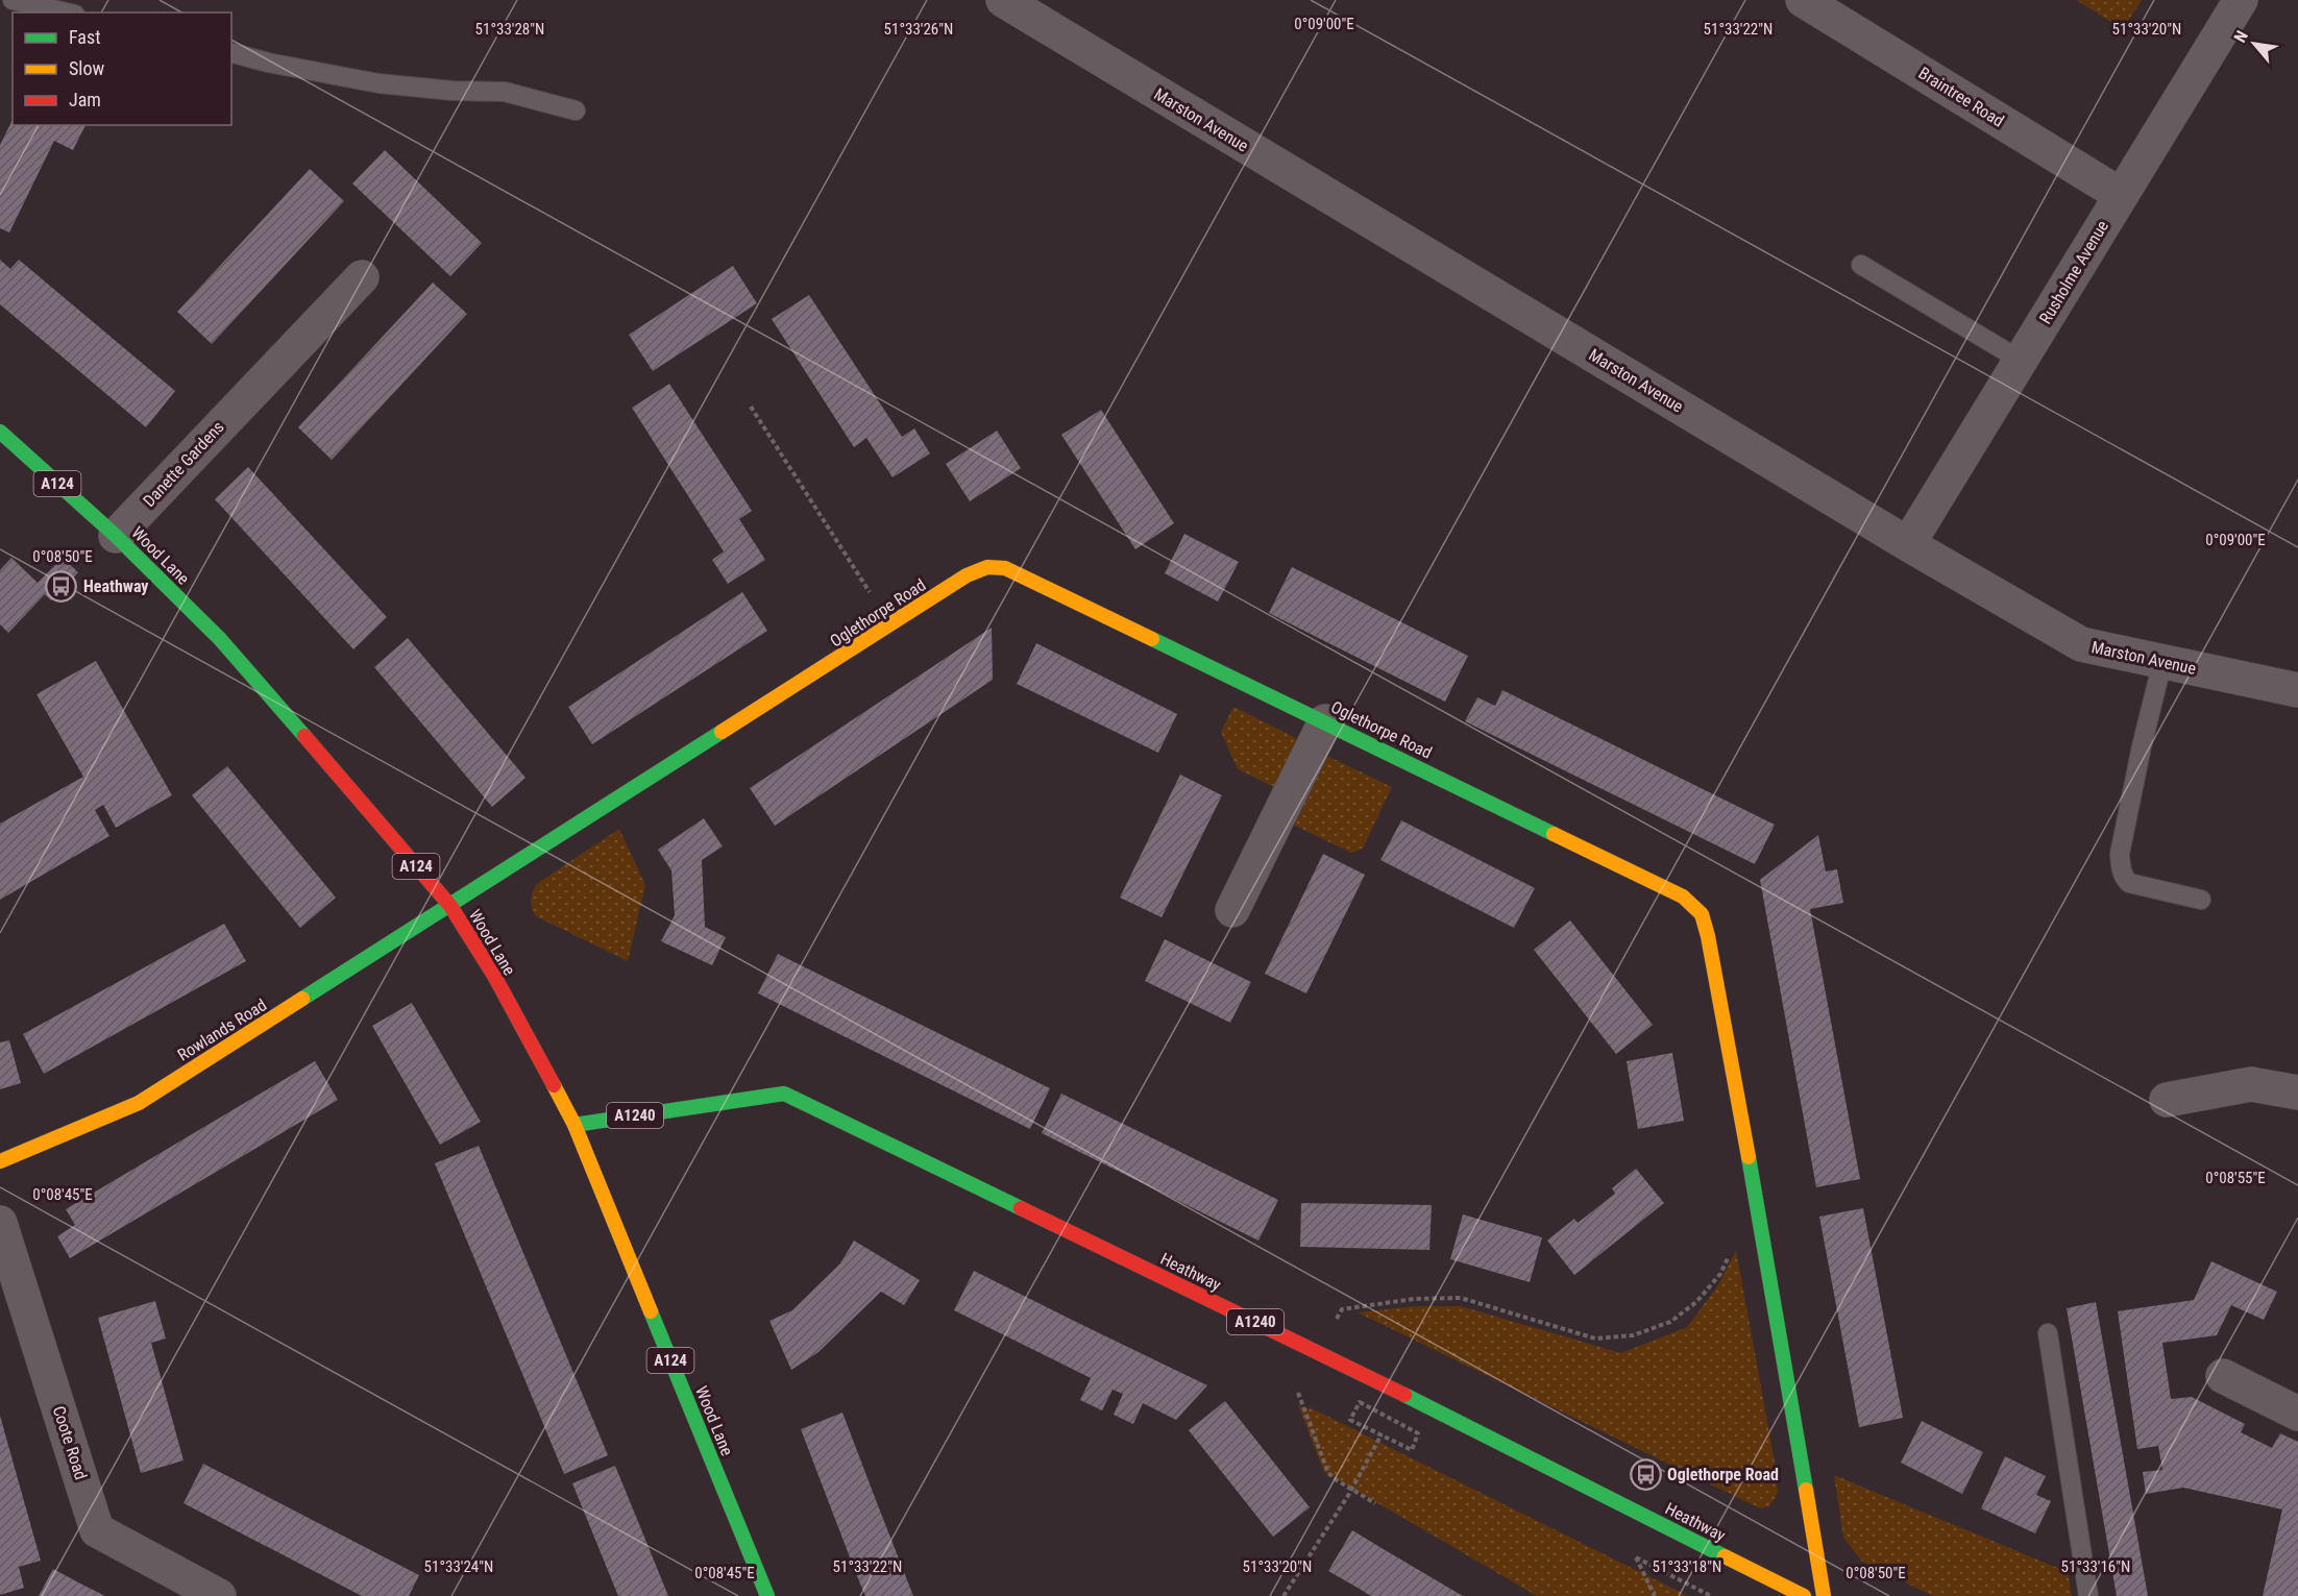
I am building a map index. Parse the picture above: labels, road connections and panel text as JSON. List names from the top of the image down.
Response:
{
  "streets": {
    "main road": [
      "A124",
      "Wood Lane",
      "Oglethorpe Road",
      "Rowlands Road",
      "A1240",
      "Heathway"
    ],
    "street": [
      "Braintree Road",
      "Marston Avenue",
      "Rusholme Avenue",
      "Danette Gardens",
      "Coote Road"
    ]
  },
  "crossings": [
    ["Braintree Road", "Rusholme Avenue"],
    ["Marston Avenue", "Rusholme Avenue"],
    ["Danette Gardens", "Wood Lane"],
    ["Wood Lane", "Oglethorpe Road"],
    ["Wood Lane", "Rowlands Road"],
    ["Wood Lane", "Heathway"],
    ["Oglethorpe Road", "Rowlands Road"]
  ],
  "places": {
    "bus stop": ["Heathway", "Oglethorpe Road"]
  },
  "legend": ["Fast", "Slow", "Jam"],
  "north": "top left",
  "coordinates": [
    "0°09'00\"E",
    "51°33'28\"N",
    "51°33'26\"N",
    "51°33'22\"N",
    "51°33'20\"N",
    "0°08'50\"E",
    "0°08'55\"E",
    "0°08'45\"E",
    "51°33'24\"N",
    "51°33'18\"N",
    "51°33'16\"N"
  ]
}
